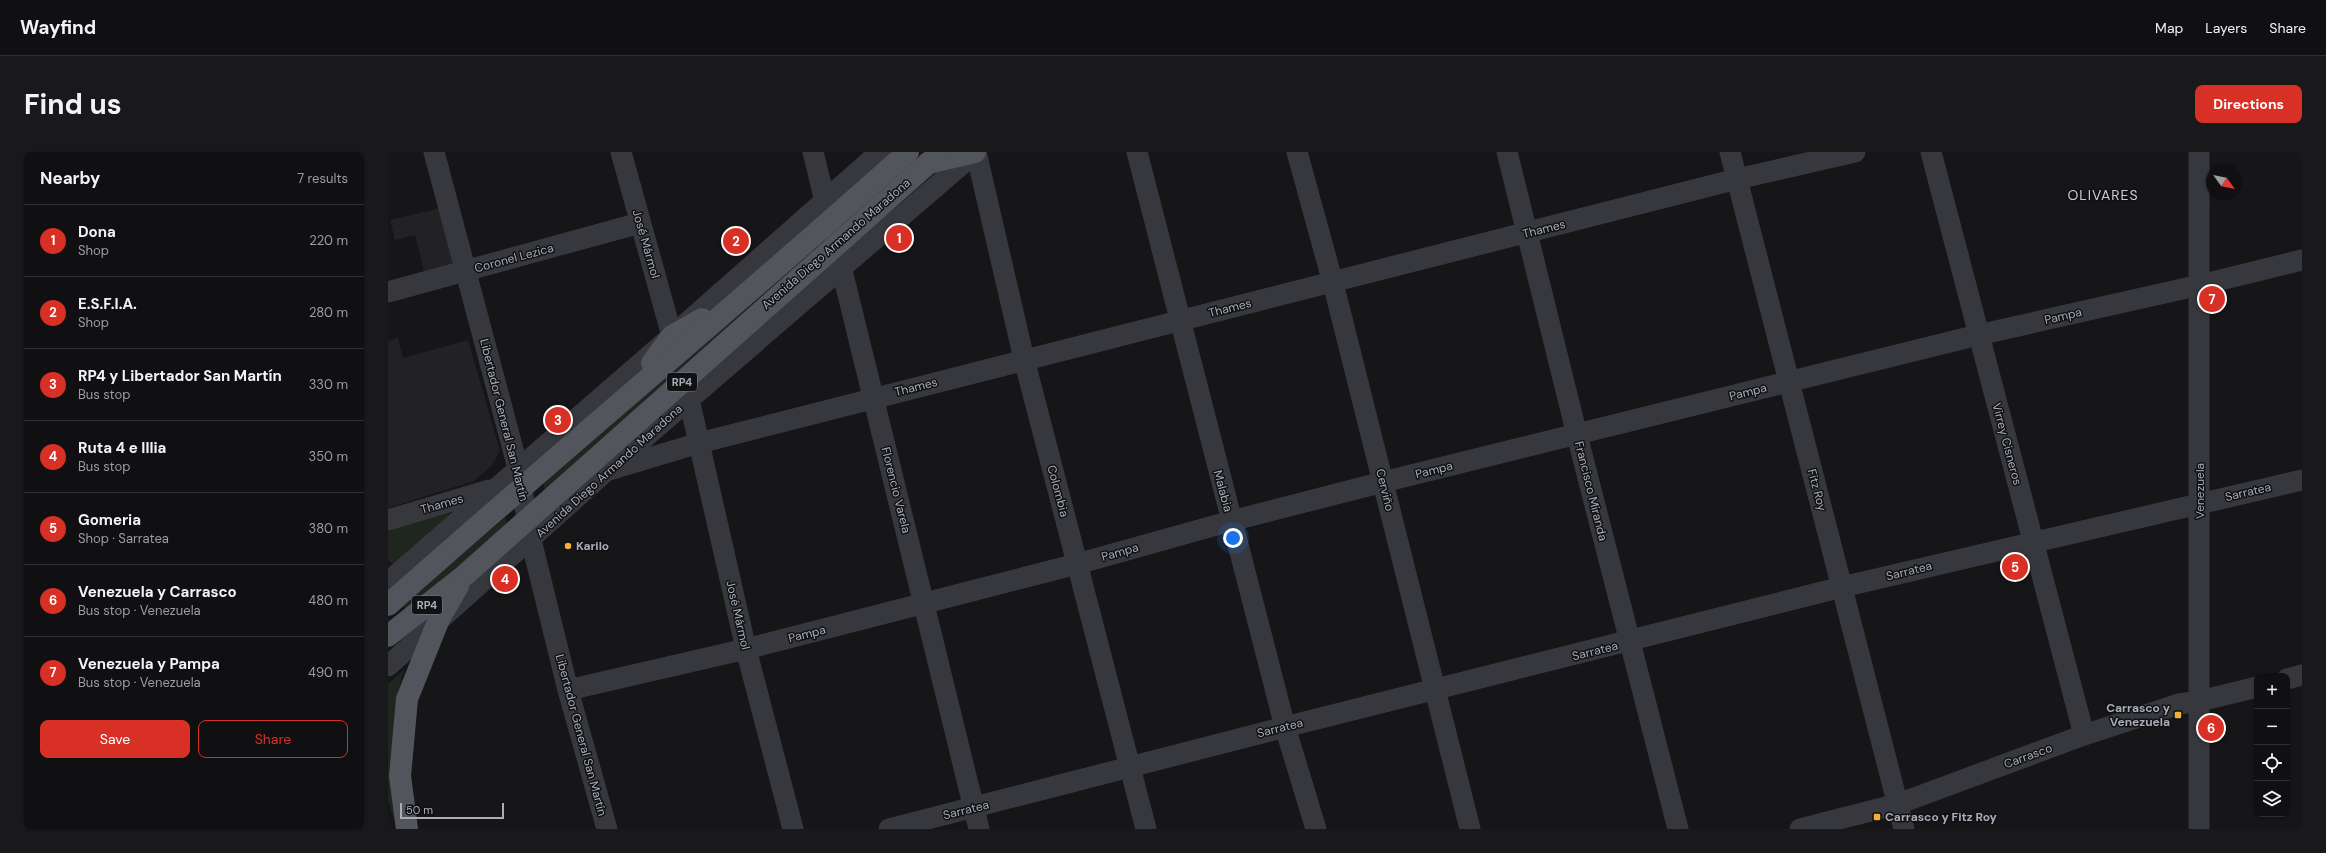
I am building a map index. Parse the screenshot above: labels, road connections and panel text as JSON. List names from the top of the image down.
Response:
{
  "streets": {
    "main road": ["Avenida Diego Armando Maradona", "RP4"],
    "street": [
      "Thames",
      "José Mármol",
      "Coronel Lezica",
      "Pampa",
      "Libertador General San Martín",
      "Virrey Cisneros",
      "Florencio Varela",
      "Cerviño",
      "Fitz Roy",
      "Colombia",
      "Malabia",
      "Francisco Miranda",
      "Venezuela",
      "Sarratea",
      "Carrasco"
    ]
  },
  "crossings": [
    ["Thames", "José Mármol"],
    ["Thames", "Avenida Diego Armando Maradona"],
    ["Thames", "Florencio Varela"],
    ["Thames", "Cerviño"],
    ["Thames", "Fitz Roy"],
    ["Thames", "Colombia"],
    ["Thames", "Malabia"],
    ["Thames", "Francisco Miranda"],
    ["José Mármol", "Avenida Diego Armando Maradona"],
    ["José Mármol", "Coronel Lezica"],
    ["José Mármol", "Pampa"],
    ["Avenida Diego Armando Maradona", "Libertador General San Martín"],
    ["Avenida Diego Armando Maradona", "Florencio Varela"],
    ["Avenida Diego Armando Maradona", "Colombia"],
    ["Coronel Lezica", "Libertador General San Martín"],
    ["Pampa", "Libertador General San Martín"],
    ["Pampa", "Virrey Cisneros"],
    ["Pampa", "Florencio Varela"],
    ["Pampa", "Cerviño"],
    ["Pampa", "Fitz Roy"],
    ["Pampa", "Colombia"],
    ["Pampa", "Malabia"],
    ["Pampa", "Francisco Miranda"],
    ["Pampa", "Venezuela"],
    ["Virrey Cisneros", "Sarratea"],
    ["Virrey Cisneros", "Carrasco"],
    ["Florencio Varela", "Sarratea"],
    ["Cerviño", "Sarratea"],
    ["Fitz Roy", "Sarratea"],
    ["Fitz Roy", "Carrasco"],
    ["Colombia", "Sarratea"],
    ["Malabia", "Sarratea"],
    ["Francisco Miranda", "Sarratea"],
    ["Venezuela", "Sarratea"],
    ["Venezuela", "Carrasco"]
  ],
  "districts": ["OLIVARES"],
  "places": {
    "other": ["Karilo"],
    "transit": ["Carrasco y Venezuela", "Carrasco y Fitz Roy"]
  },
  "scale_bar": "50 m",
  "north": "bottom right",
  "page": {
    "header": "Wayfind",
    "nav": ["Map", "Layers", "Share"],
    "buttons": [
      "Directions",
      ["Save", "Share"]
    ],
    "title": "Find us",
    "heading": ["Nearby", "7 results"],
    "list": [
      {
        "mark": "1",
        "name": "Dona",
        "note": "Shop",
        "value": "220 m"
      },
      {
        "mark": "2",
        "name": "E.S.F.I.A.",
        "note": "Shop",
        "value": "280 m"
      },
      {
        "mark": "3",
        "name": "RP4 y Libertador San Martín",
        "note": "Bus stop",
        "value": "330 m"
      },
      {
        "mark": "4",
        "name": "Ruta 4 e Illia",
        "note": "Bus stop",
        "value": "350 m"
      },
      {
        "mark": "5",
        "name": "Gomeria",
        "note": "Shop · Sarratea",
        "value": "380 m"
      },
      {
        "mark": "6",
        "name": "Venezuela y Carrasco",
        "note": "Bus stop · Venezuela",
        "value": "480 m"
      },
      {
        "mark": "7",
        "name": "Venezuela y Pampa",
        "note": "Bus stop · Venezuela",
        "value": "490 m"
      }
    ],
    "pins": [
      "1",
      "2",
      "7",
      "3",
      "5",
      "4",
      "6"
    ],
    "map_buttons": ["+", "−"],
    "scale": "50 m"
  }
}
